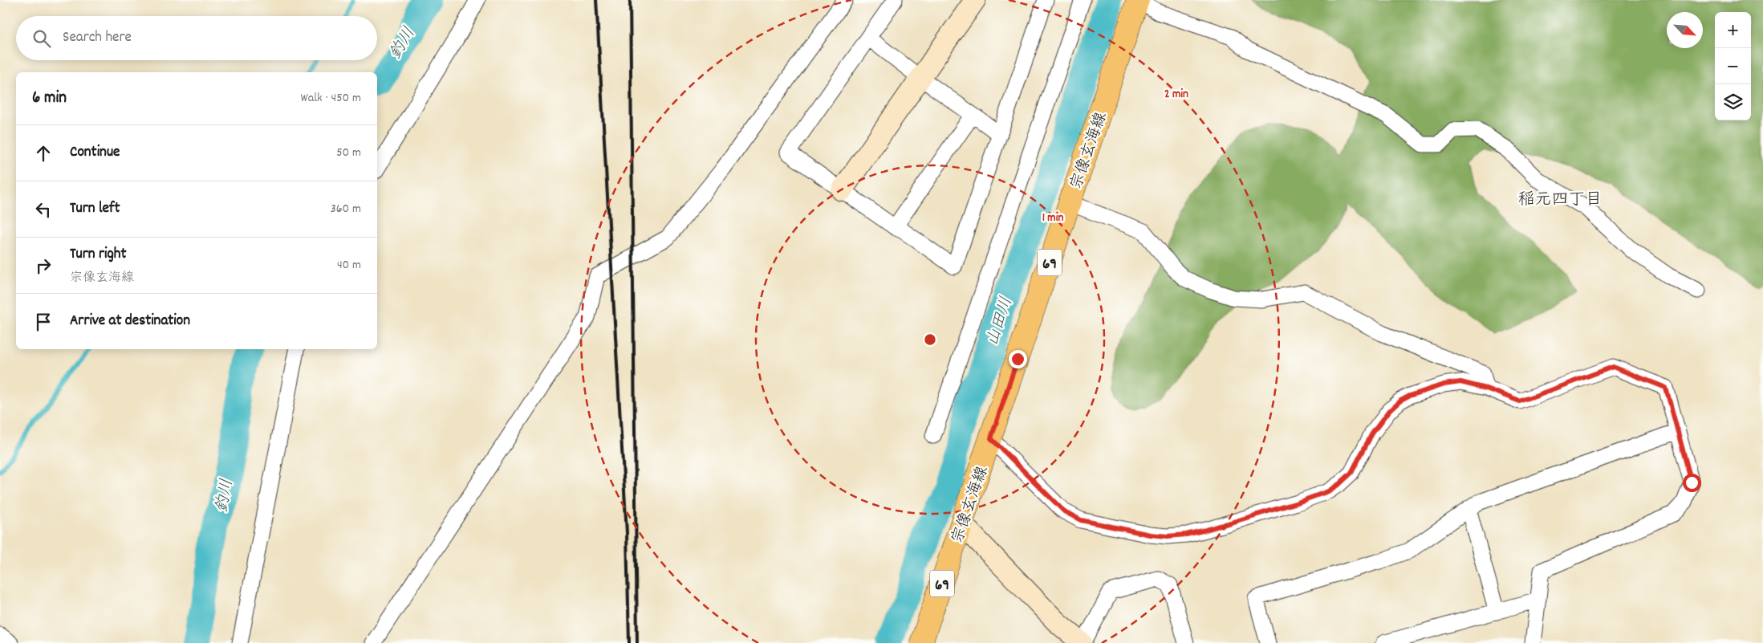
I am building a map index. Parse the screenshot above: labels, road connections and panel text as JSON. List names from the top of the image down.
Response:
{
  "streets": {
    "main road": ["宗像玄海線", "69"]
  },
  "districts": ["稲元四丁目"],
  "water": ["釣川", "山田川"],
  "north": "bottom right",
  "page": {
    "map_buttons": ["+", "−"],
    "search": "Search here",
    "heading": ["6 min", "Walk · 450 m"],
    "list": [
      ["Continue", "50 m"],
      ["Turn left", "360 m"],
      ["Turn right", "宗像玄海線", "40 m"],
      "Arrive at destination"
    ]
  },
  "rings": ["2 min", "1 min"]
}
